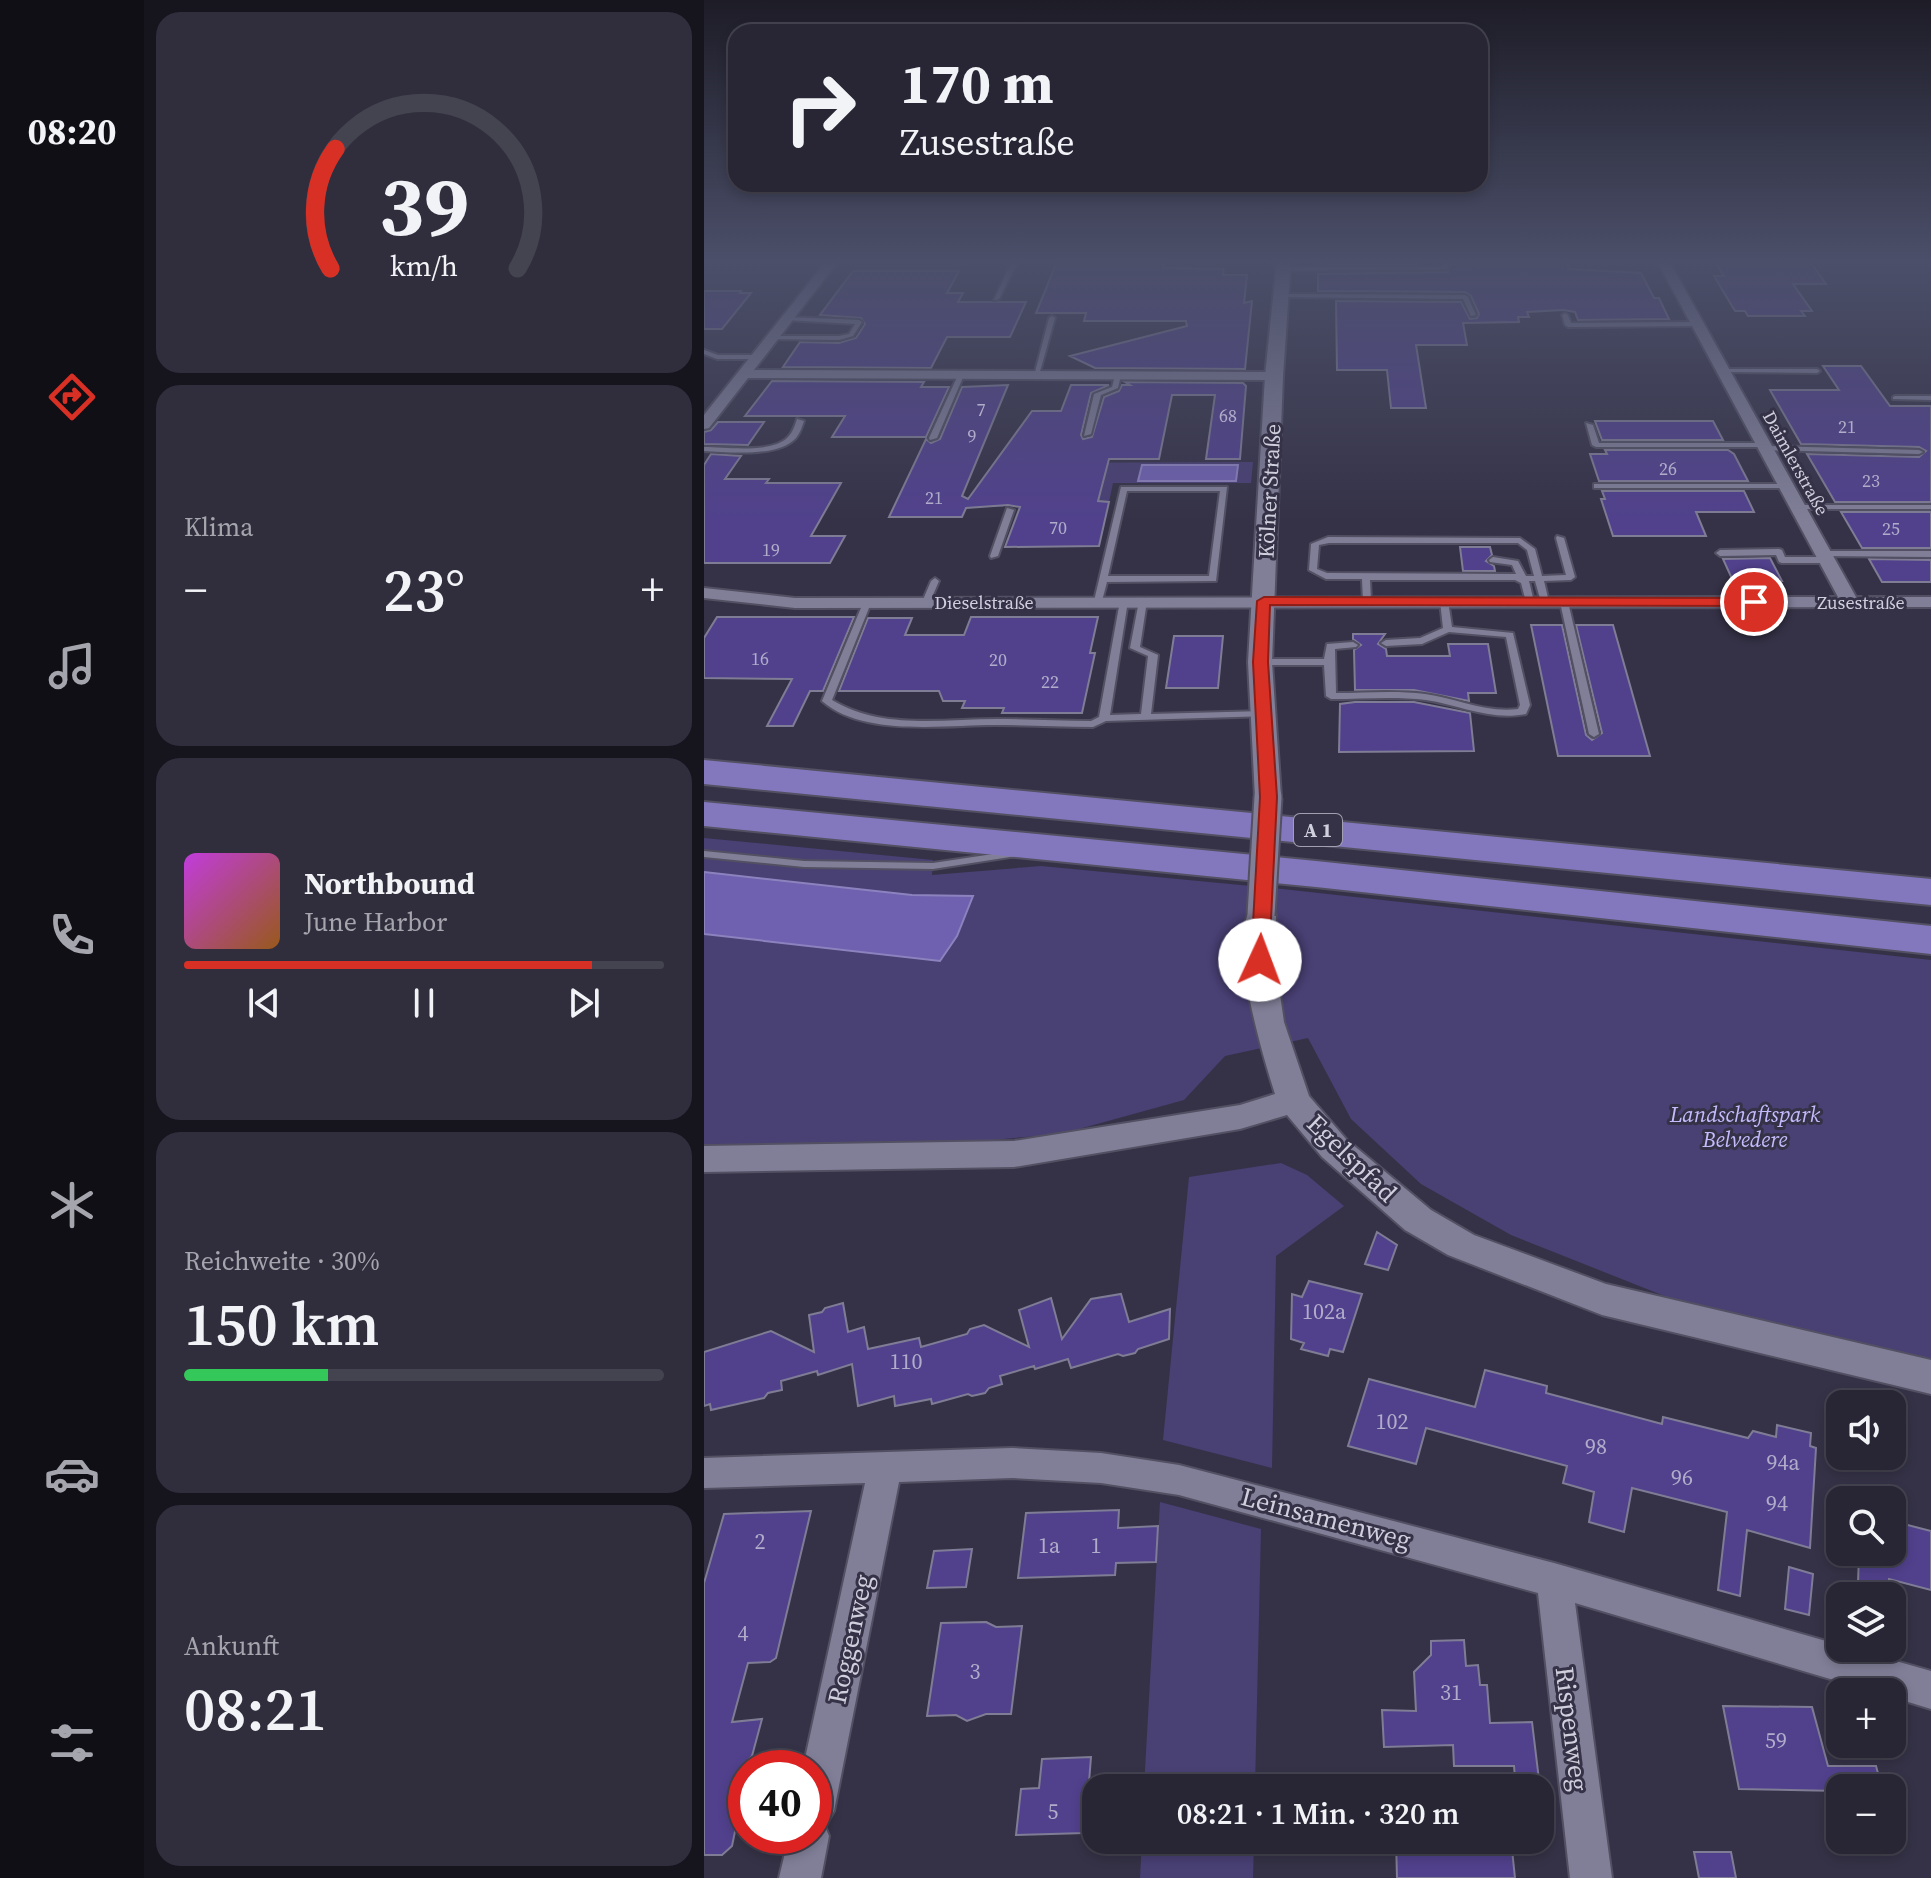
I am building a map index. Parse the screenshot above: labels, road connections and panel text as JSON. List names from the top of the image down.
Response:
{
  "streets": {
    "highway": ["A 1"],
    "street": [
      "Daimlerstraße",
      "Kölner Straße",
      "Dieselstraße",
      "Zusestraße",
      "Egelspfad",
      "Leinsamenweg",
      "Roggenweg",
      "Rispenweg"
    ]
  },
  "crossings": [
    ["Daimlerstraße", "Zusestraße"],
    ["Kölner Straße", "Dieselstraße"],
    ["Kölner Straße", "Zusestraße"],
    ["Kölner Straße", "Egelspfad"],
    ["Dieselstraße", "Zusestraße"],
    ["Leinsamenweg", "Roggenweg"],
    ["Leinsamenweg", "Rispenweg"]
  ],
  "parks": ["Landschaftspark Belvedere"],
  "house_numbers": [
    "7",
    "68",
    "21",
    "9",
    "26",
    "23",
    "21",
    "70",
    "25",
    "19",
    "16",
    "20",
    "22",
    "102a",
    "110",
    "102",
    "98",
    "94a",
    "96",
    "94",
    "2",
    "1a",
    "1",
    "4",
    "3",
    "31",
    "59",
    "5"
  ],
  "page": {
    "tabs": "08:20",
    "turn": ["170 m", "Zusestraße"],
    "tile": [
      "Klima",
      ["Reichweite · 30%", "150 km"],
      ["Ankunft", "08:21"]
    ],
    "heat": ["−", "23°", "+"],
    "song": ["Northbound", "June Harbor"],
    "map_buttons": ["+", "−"],
    "limit": "40",
    "trip": "08:21 · 1 Min. · 320 m",
    "gauge": ["39", "km/h"]
  }
}
